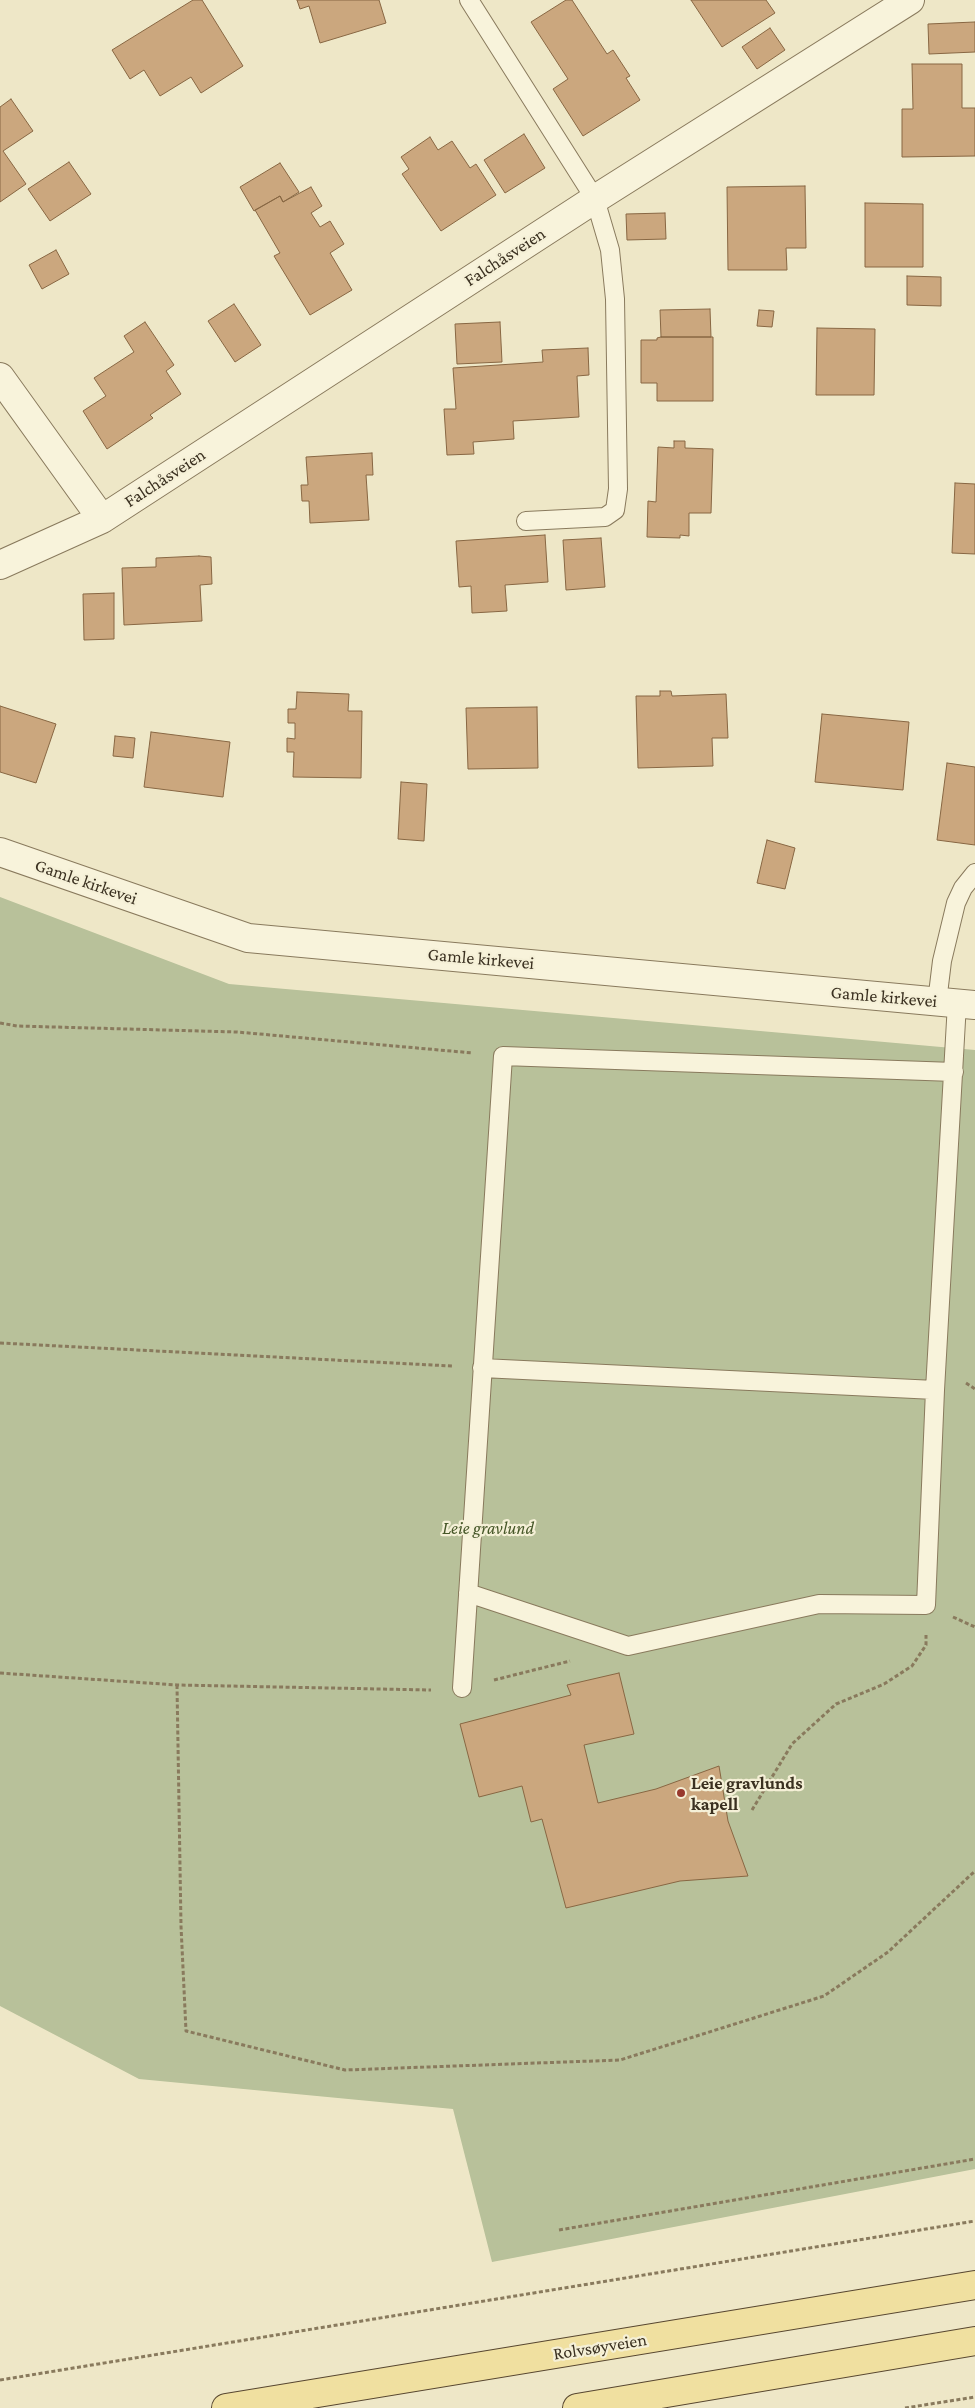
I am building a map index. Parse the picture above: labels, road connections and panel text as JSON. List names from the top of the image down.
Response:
{
  "streets": {
    "main road": ["Rolvsøyveien"],
    "street": ["Falchåsveien", "Gamle kirkevei"]
  },
  "parks": ["Leie gravlund"],
  "places": ["Leie gravlunds kapell"]
}
